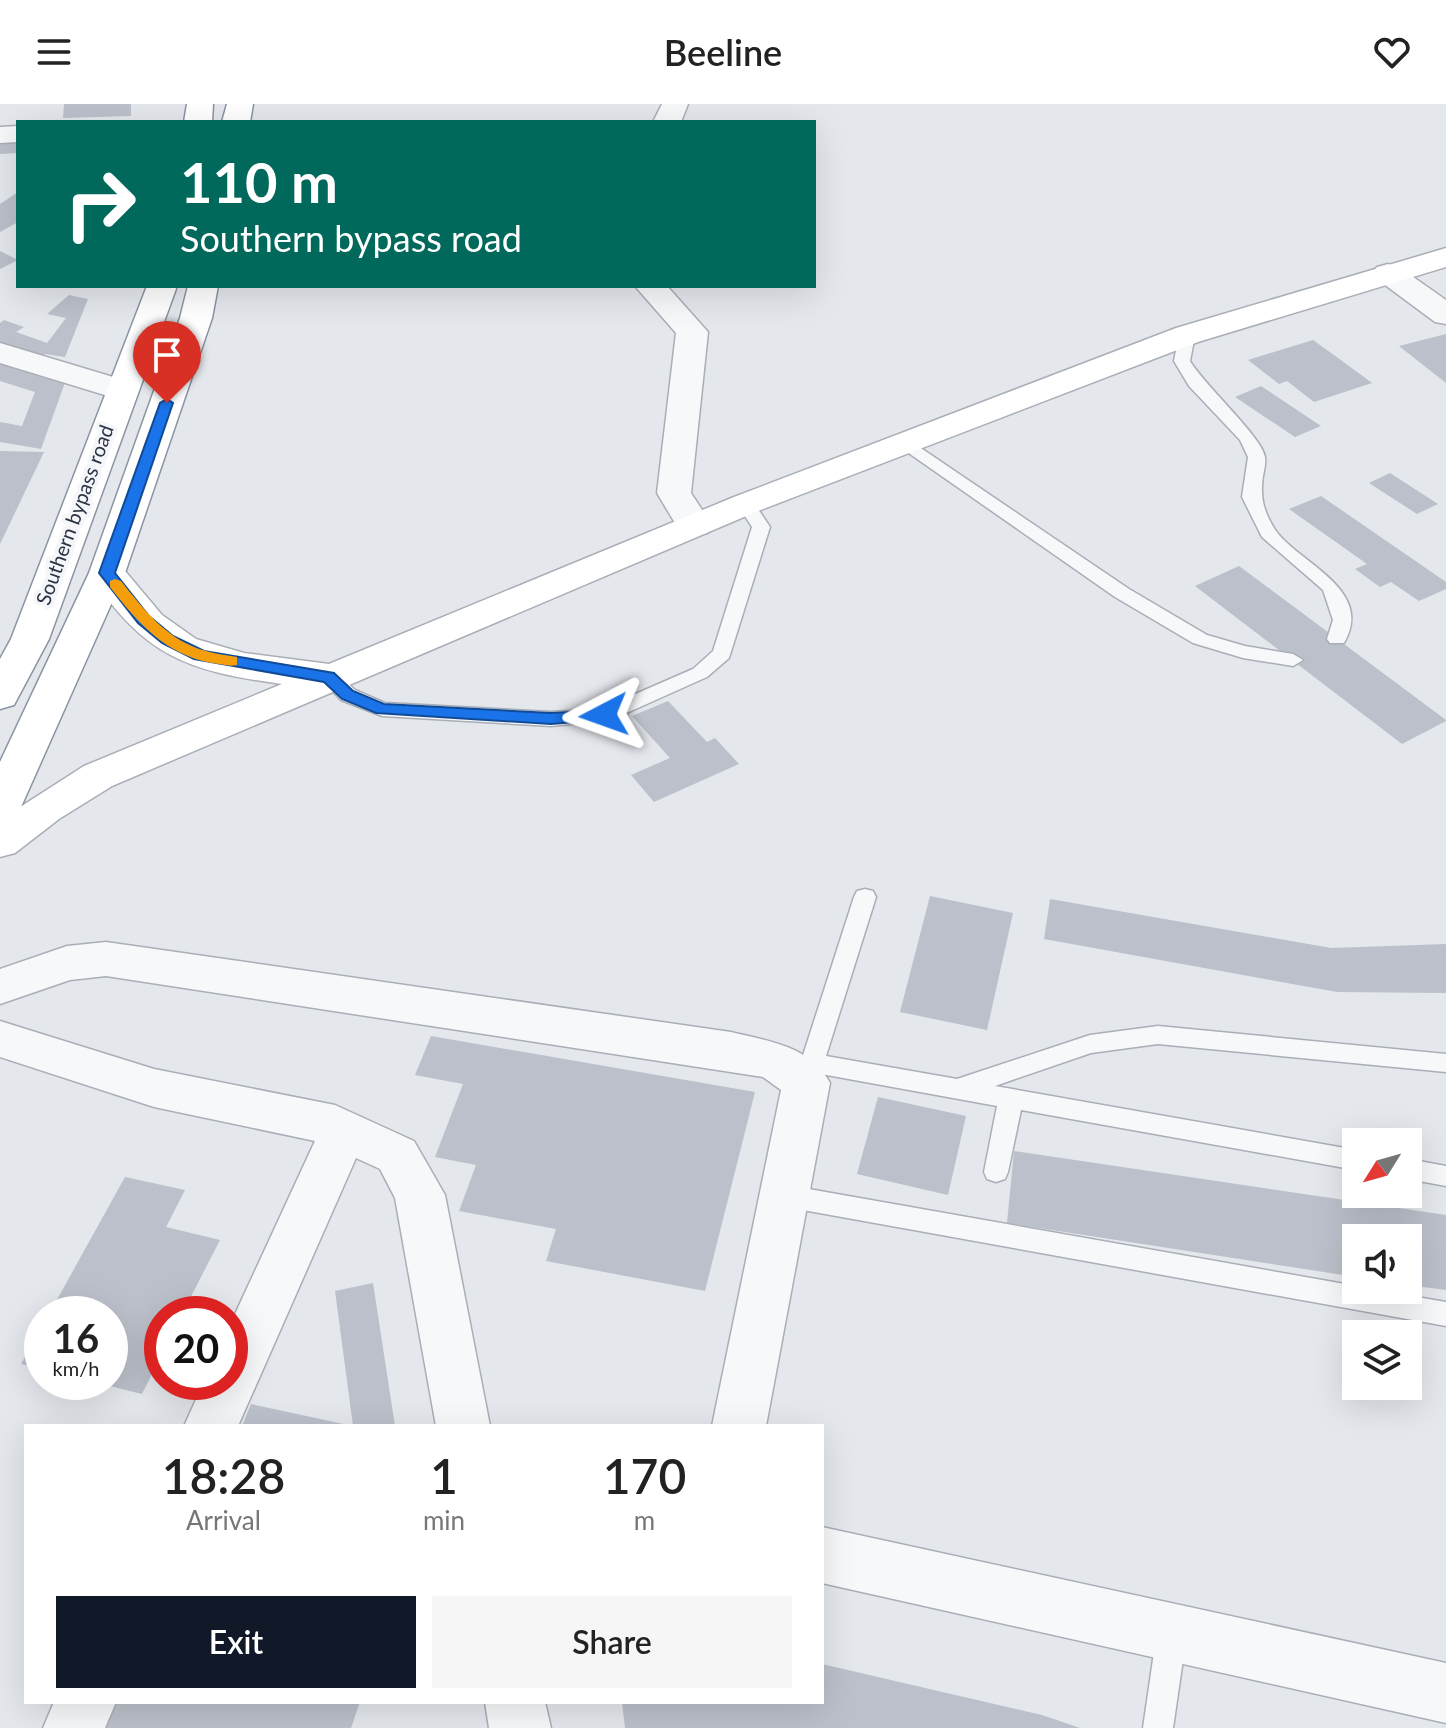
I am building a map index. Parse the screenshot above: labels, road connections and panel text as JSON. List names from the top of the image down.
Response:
{
  "streets": {
    "main road": ["Southern bypass road"]
  },
  "north": "bottom left",
  "page": {
    "header": "Beeline",
    "turn": ["110 m", "Southern bypass road"],
    "speed": "16 km/h",
    "limit": "20",
    "eta": [
      "18:28",
      "Arrival",
      "1",
      "min",
      "170",
      "m"
    ],
    "buttons": ["Exit", "Share"]
  }
}
